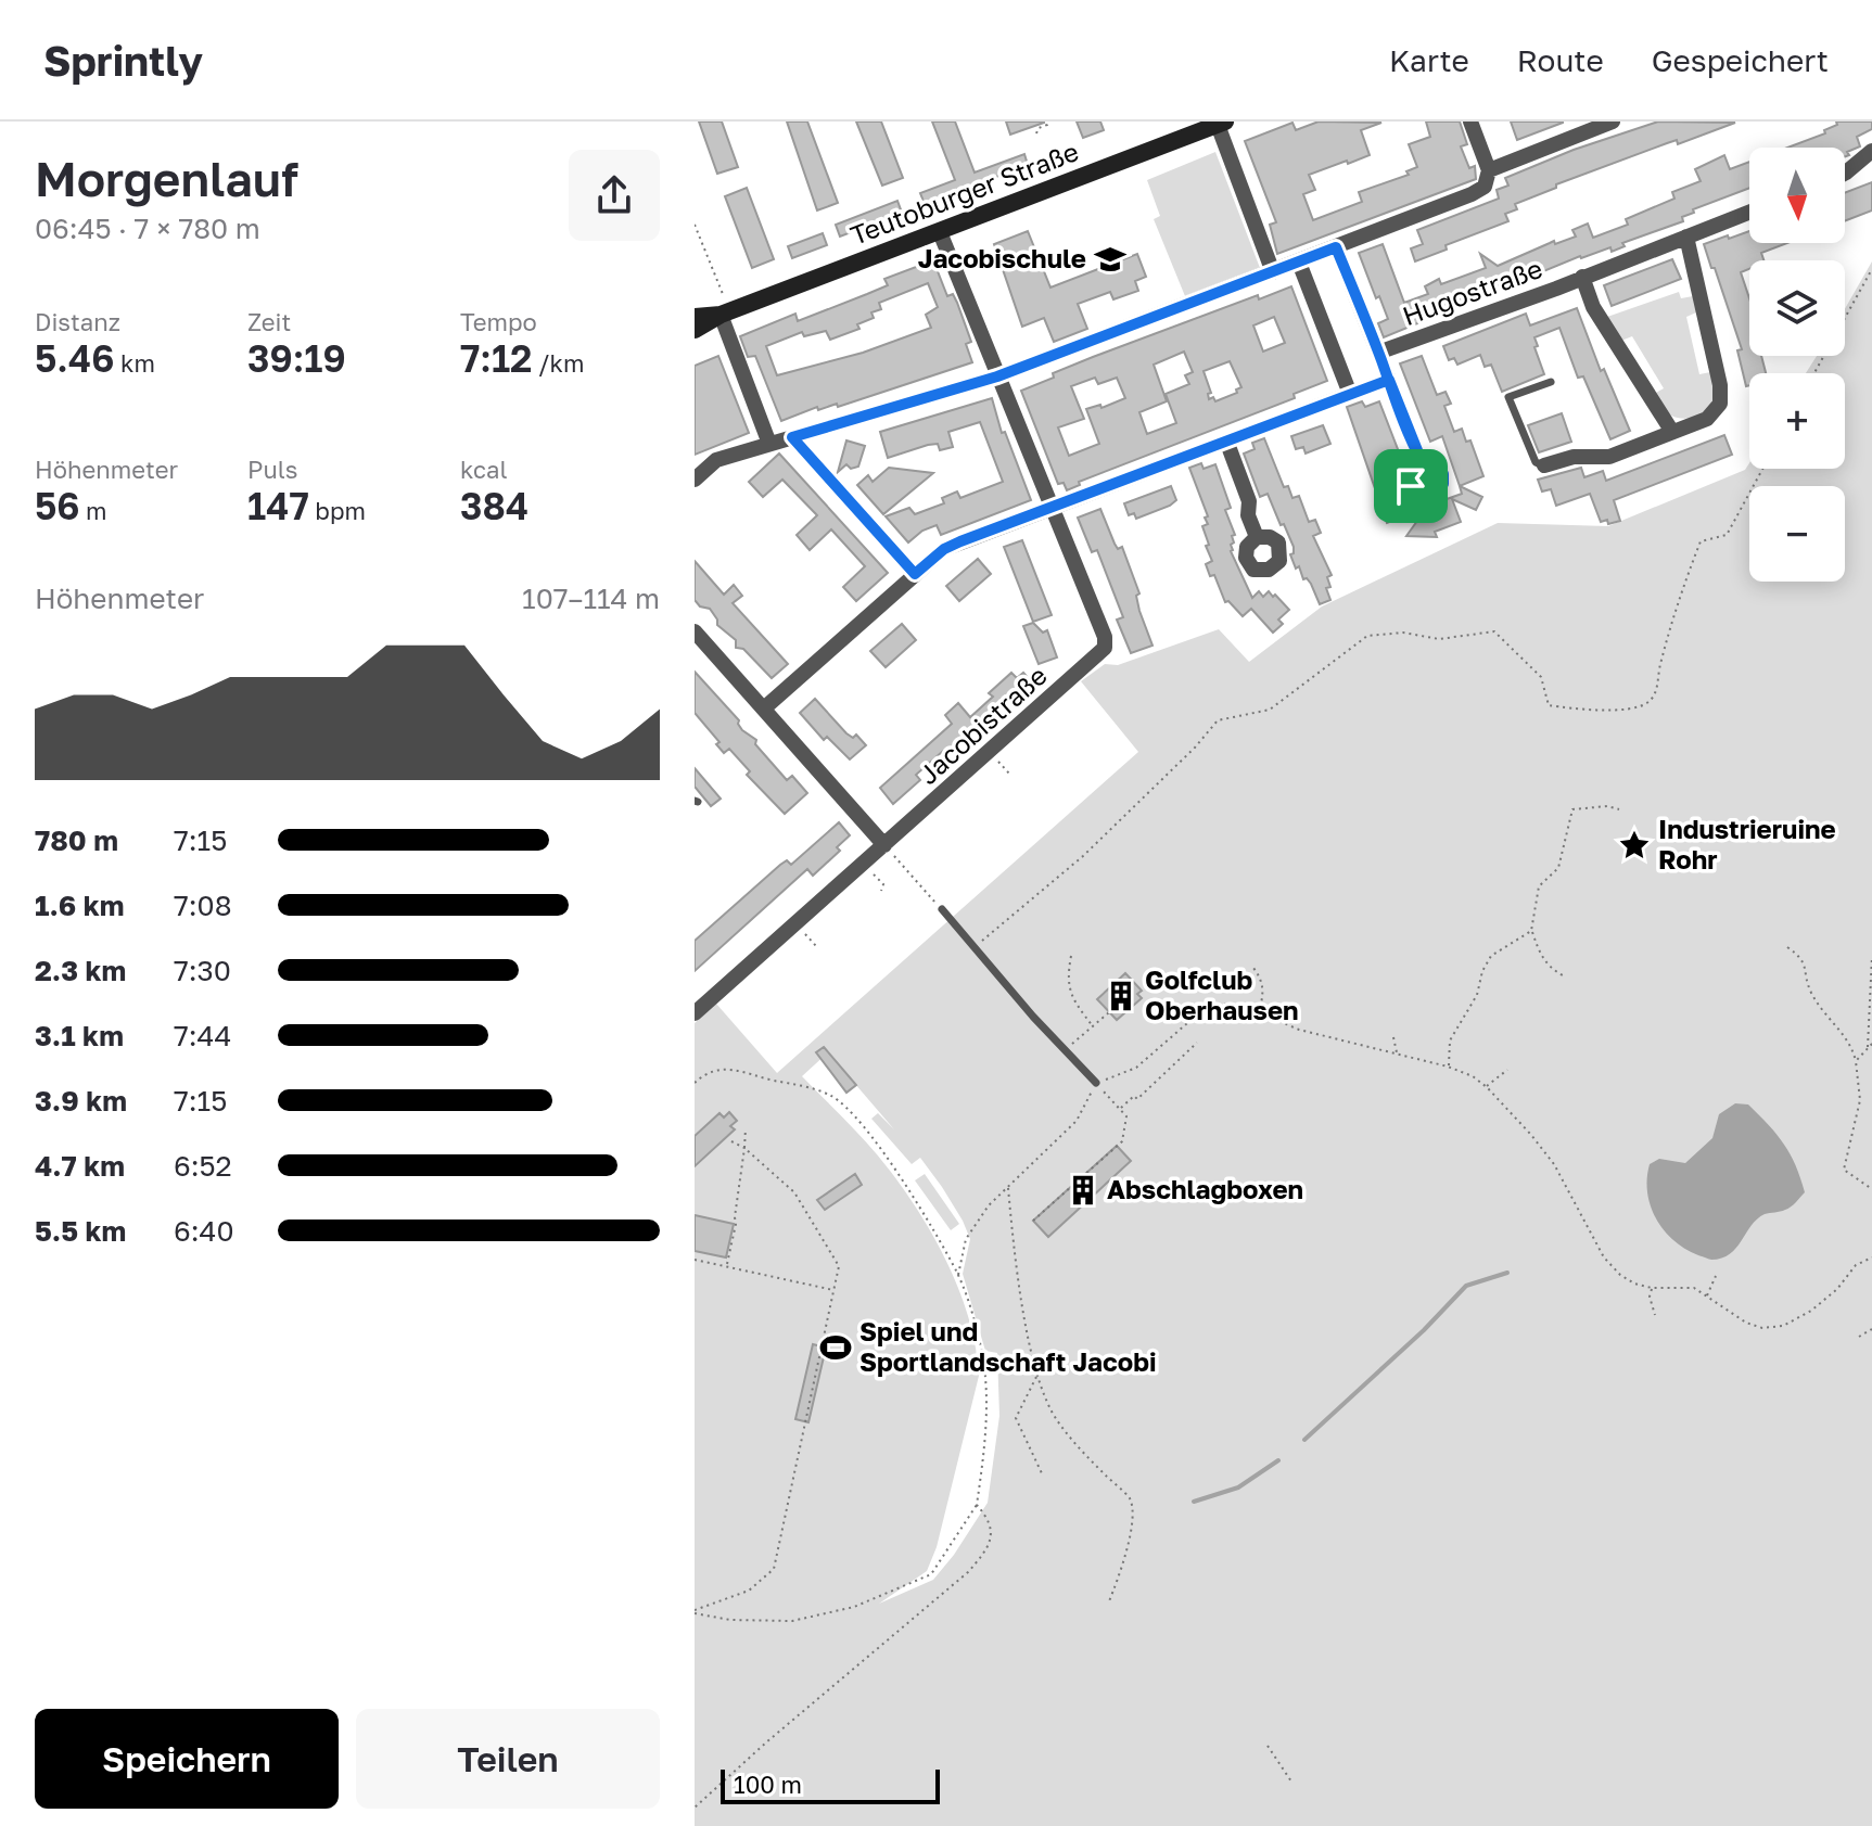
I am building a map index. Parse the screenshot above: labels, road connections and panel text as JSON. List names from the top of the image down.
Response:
{
  "streets": {
    "main road": ["Teutoburger Straße"],
    "street": ["Hugostraße", "Jacobistraße"]
  },
  "places": {
    "school or university": ["Jacobischule"],
    "place": ["Industrieruine Rohr"],
    "building": ["Golfclub Oberhausen", "Abschlagboxen"],
    "sports": ["Spiel und Sportlandschaft Jacobi"]
  },
  "scale_bar": "100 m",
  "north": "bottom",
  "page": {
    "header": "Sprintly",
    "nav": ["Karte", "Route", "Gespeichert"],
    "heading": ["Morgenlauf", "06:45 · 7 × 780 m"],
    "map_buttons": ["+", "−"],
    "stats": [
      ["Distanz", "5.46 km"],
      ["Zeit", "39:19"],
      ["Tempo", "7:12 /km"],
      ["Höhenmeter", "56 m"],
      ["Puls", "147 bpm"],
      ["kcal", "384"]
    ],
    "chart": ["Höhenmeter", "107–114 m"],
    "list": [
      {
        "name": "780 m",
        "note": "7:15"
      },
      {
        "name": "1.6 km",
        "note": "7:08"
      },
      {
        "name": "2.3 km",
        "note": "7:30"
      },
      {
        "name": "3.1 km",
        "note": "7:44"
      },
      {
        "name": "3.9 km",
        "note": "7:15"
      },
      {
        "name": "4.7 km",
        "note": "6:52"
      },
      {
        "name": "5.5 km",
        "note": "6:40"
      }
    ],
    "buttons": ["Speichern", "Teilen"],
    "scale": "100 m"
  }
}
